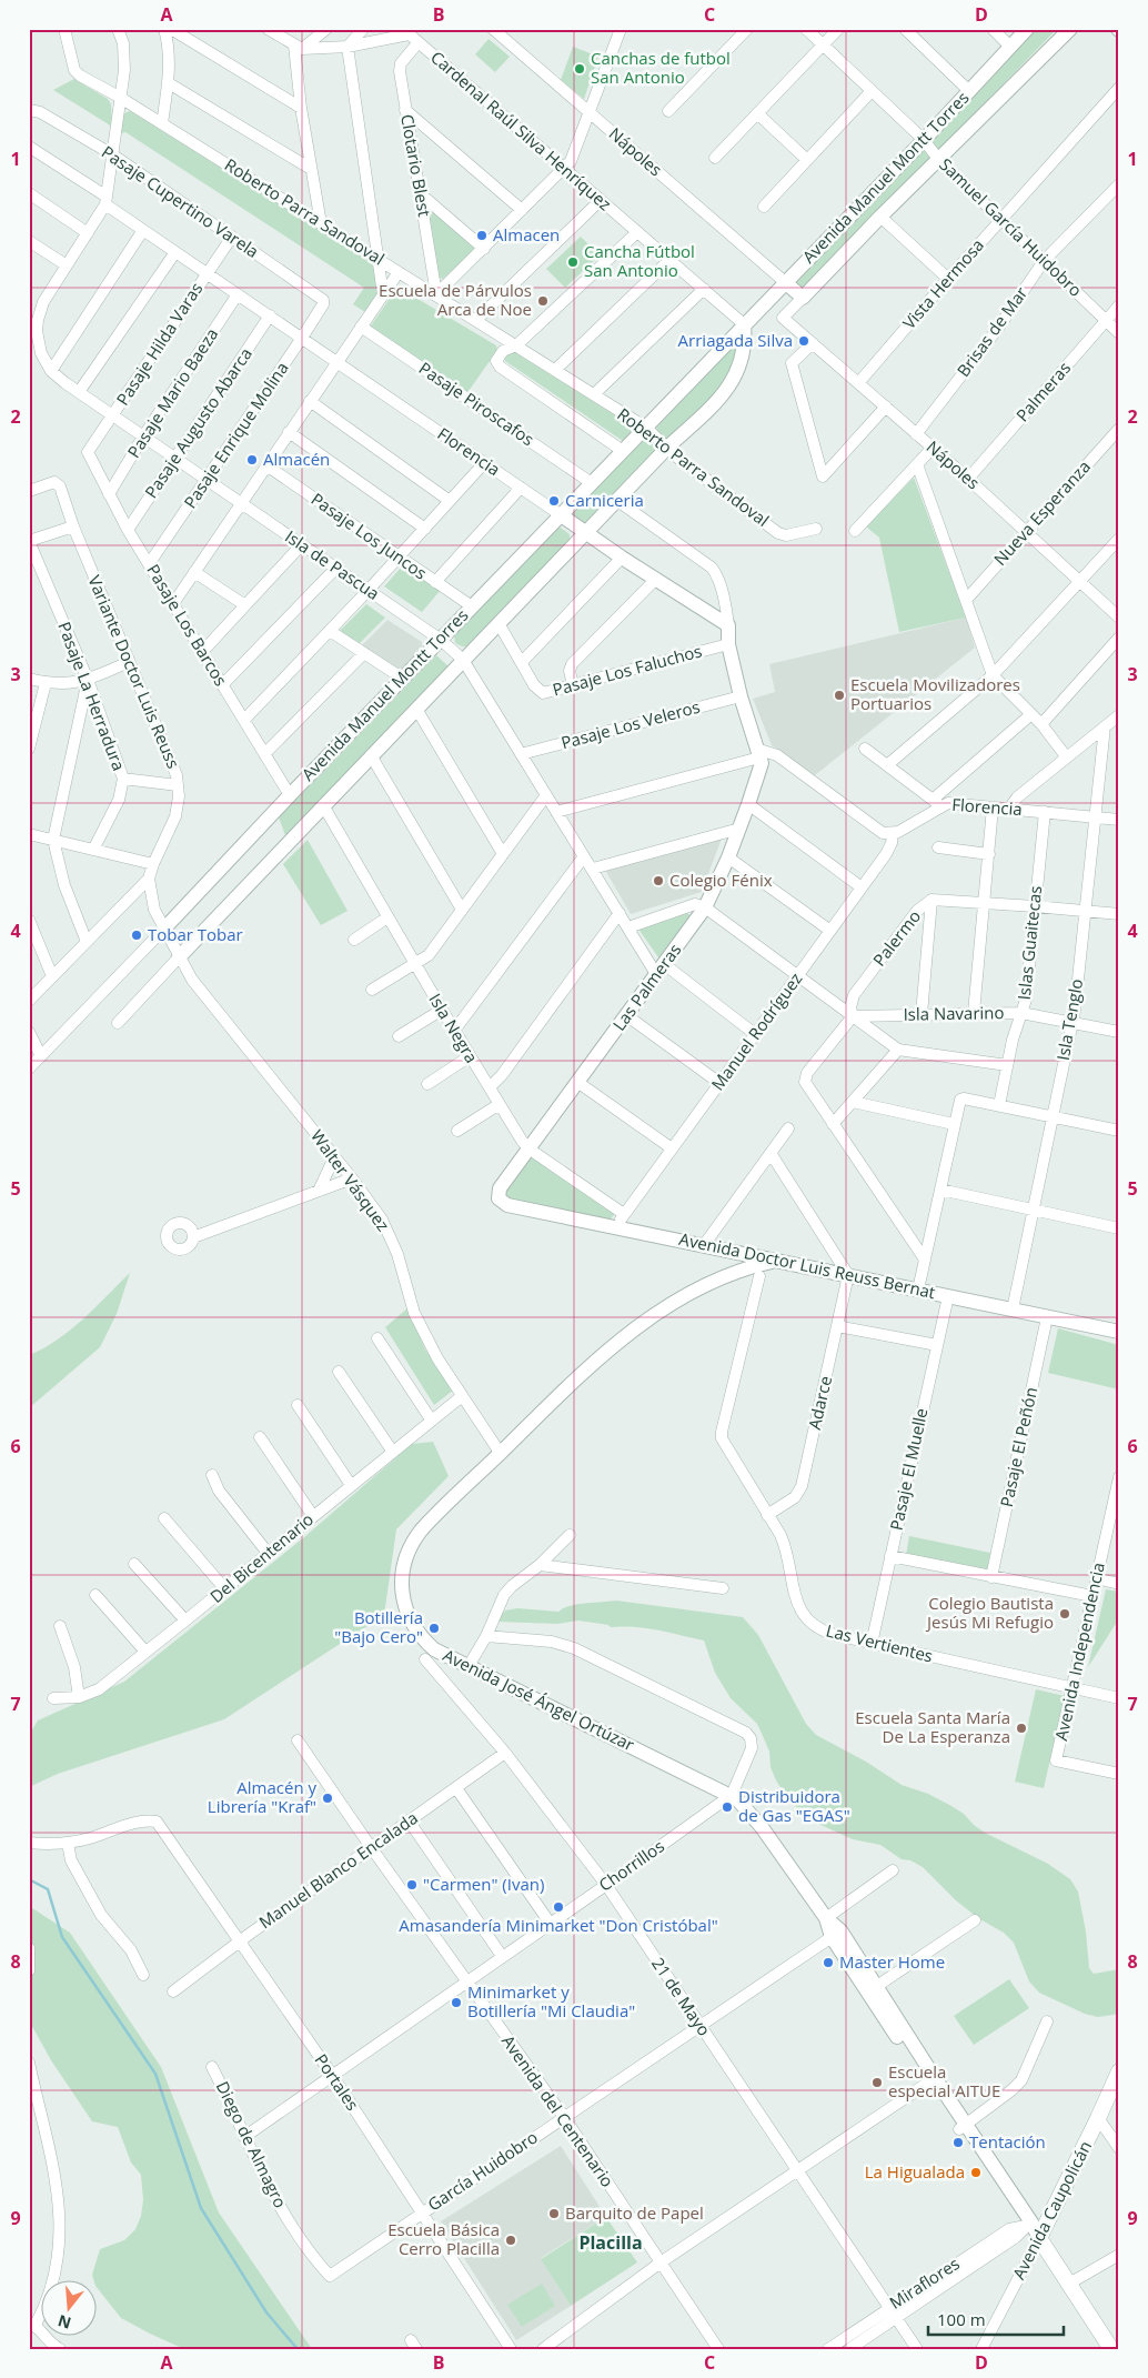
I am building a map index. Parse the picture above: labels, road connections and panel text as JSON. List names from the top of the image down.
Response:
{
  "streets": {
    "main road": ["Avenida José Ángel Ortúzar", "Avenida Caupolicán"],
    "street": [
      "Cardenal Raúl Silva Henríquez",
      "Nápoles",
      "Clotario Blest",
      "Avenida Manuel Montt Torres",
      "Pasaje Cupertino Varela",
      "Roberto Parra Sandoval",
      "Samuel García Huidobro",
      "Vista Hermosa",
      "Brisas de Mar",
      "Pasaje Hilda Varas",
      "Palmeras",
      "Pasaje Mario Baeza",
      "Pasaje Piroscafos",
      "Pasaje Augusto Abarca",
      "Pasaje Enrique Molina",
      "Florencia",
      "Nueva Esperanza",
      "Pasaje Los Juncos",
      "Isla de Pascua",
      "Pasaje Los Barcos",
      "Pasaje Los Faluchos",
      "Variante Doctor Luis Reuss",
      "Pasaje La Herradura",
      "Pasaje Los Veleros",
      "Palermo",
      "Islas Guaitecas",
      "Las Palmeras",
      "Isla Navarino",
      "Isla Tenglo",
      "Isla Negra",
      "Manuel Rodríguez",
      "Walter Vásquez",
      "Avenida Doctor Luis Reuss Bernat",
      "Adarce",
      "Pasaje El Peñón",
      "Pasaje El Muelle",
      "Del Bicentenario",
      "Las Vertientes",
      "Avenida Independencia",
      "Chorrillos",
      "Manuel Blanco Encalada",
      "21 de Mayo",
      "Portales",
      "Avenida del Centenario",
      "Diego de Almagro",
      "García Huidobro",
      "Miraflores"
    ]
  },
  "crossings": [
    ["Cardenal Raúl Silva Henríquez", "Clotario Blest"],
    ["Cardenal Raúl Silva Henríquez", "Avenida Manuel Montt Torres"],
    ["Nápoles", "Avenida Manuel Montt Torres"],
    ["Nápoles", "Vista Hermosa"],
    ["Nápoles", "Brisas de Mar"],
    ["Nápoles", "Palmeras"],
    ["Nápoles", "Nueva Esperanza"],
    ["Clotario Blest", "Roberto Parra Sandoval"],
    ["Avenida Manuel Montt Torres", "Roberto Parra Sandoval"],
    ["Avenida Manuel Montt Torres", "Samuel García Huidobro"],
    ["Avenida Manuel Montt Torres", "Pasaje Piroscafos"],
    ["Avenida Manuel Montt Torres", "Florencia"],
    ["Avenida Manuel Montt Torres", "Pasaje Los Juncos"],
    ["Avenida Manuel Montt Torres", "Isla de Pascua"],
    ["Avenida Manuel Montt Torres", "Pasaje Los Barcos"],
    ["Avenida Manuel Montt Torres", "Pasaje Los Faluchos"],
    ["Avenida Manuel Montt Torres", "Variante Doctor Luis Reuss"],
    ["Avenida Manuel Montt Torres", "Isla Negra"],
    ["Avenida Manuel Montt Torres", "Walter Vásquez"],
    ["Pasaje Cupertino Varela", "Pasaje Hilda Varas"],
    ["Pasaje Cupertino Varela", "Pasaje Enrique Molina"],
    ["Samuel García Huidobro", "Vista Hermosa"],
    ["Samuel García Huidobro", "Brisas de Mar"],
    ["Samuel García Huidobro", "Palmeras"],
    ["Pasaje Hilda Varas", "Florencia"],
    ["Pasaje Hilda Varas", "Isla de Pascua"],
    ["Pasaje Hilda Varas", "Pasaje Los Barcos"],
    ["Pasaje Mario Baeza", "Florencia"],
    ["Pasaje Mario Baeza", "Isla de Pascua"],
    ["Pasaje Mario Baeza", "Pasaje Los Barcos"],
    ["Pasaje Augusto Abarca", "Florencia"],
    ["Pasaje Augusto Abarca", "Isla de Pascua"],
    ["Pasaje Augusto Abarca", "Pasaje Los Barcos"],
    ["Pasaje Enrique Molina", "Florencia"],
    ["Pasaje Enrique Molina", "Isla de Pascua"],
    ["Pasaje Enrique Molina", "Pasaje Los Barcos"],
    ["Florencia", "Isla de Pascua"],
    ["Florencia", "Islas Guaitecas"],
    ["Florencia", "Isla Tenglo"],
    ["Florencia", "Manuel Rodríguez"],
    ["Isla de Pascua", "Pasaje Los Veleros"],
    ["Isla de Pascua", "Las Palmeras"],
    ["Isla de Pascua", "Manuel Rodríguez"],
    ["Variante Doctor Luis Reuss", "Walter Vásquez"],
    ["Palermo", "Islas Guaitecas"],
    ["Palermo", "Isla Navarino"],
    ["Palermo", "Isla Tenglo"],
    ["Islas Guaitecas", "Isla Navarino"],
    ["Las Palmeras", "Isla Navarino"],
    ["Las Palmeras", "Isla Negra"],
    ["Las Palmeras", "Avenida Doctor Luis Reuss Bernat"],
    ["Isla Navarino", "Isla Tenglo"],
    ["Isla Navarino", "Manuel Rodríguez"],
    ["Isla Tenglo", "Avenida Doctor Luis Reuss Bernat"],
    ["Isla Negra", "Manuel Rodríguez"],
    ["Manuel Rodríguez", "Avenida Doctor Luis Reuss Bernat"],
    ["Walter Vásquez", "Del Bicentenario"],
    ["Walter Vásquez", "Avenida José Ángel Ortúzar"],
    ["Avenida Doctor Luis Reuss Bernat", "Adarce"],
    ["Avenida Doctor Luis Reuss Bernat", "Pasaje El Peñón"],
    ["Avenida Doctor Luis Reuss Bernat", "Pasaje El Muelle"],
    ["Avenida Doctor Luis Reuss Bernat", "Avenida José Ángel Ortúzar"],
    ["Adarce", "Las Vertientes"],
    ["Pasaje El Muelle", "Las Vertientes"],
    ["Las Vertientes", "Avenida Independencia"],
    ["Avenida José Ángel Ortúzar", "Chorrillos"],
    ["Avenida José Ángel Ortúzar", "García Huidobro"],
    ["Avenida José Ángel Ortúzar", "Avenida Caupolicán"],
    ["Avenida José Ángel Ortúzar", "Miraflores"],
    ["Chorrillos", "21 de Mayo"],
    ["Chorrillos", "Portales"],
    ["Chorrillos", "Avenida del Centenario"],
    ["Chorrillos", "Diego de Almagro"],
    ["Manuel Blanco Encalada", "21 de Mayo"],
    ["Manuel Blanco Encalada", "Portales"],
    ["Manuel Blanco Encalada", "Avenida del Centenario"],
    ["21 de Mayo", "García Huidobro"],
    ["21 de Mayo", "Miraflores"],
    ["Portales", "García Huidobro"],
    ["Avenida del Centenario", "García Huidobro"],
    ["Diego de Almagro", "García Huidobro"]
  ],
  "districts": ["Placilla"],
  "places": [
    "Canchas de futbol San Antonio",
    "Almacen",
    "Cancha Fútbol San Antonio",
    "Escuela de Párvulos Arca de Noe",
    "Arriagada Silva",
    "Almacén",
    "Carniceria",
    "Escuela Movilizadores Portuarios",
    "Colegio Fénix",
    "Tobar Tobar",
    "Colegio Bautista Jesús Mi Refugio",
    "Botillería \"Bajo Cero\"",
    "Escuela Santa María De La Esperanza",
    "Almacén y Librería \"Kraf\"",
    "Distribuidora de Gas \"EGAS\"",
    "\"Carmen\" (Ivan)",
    "Amasandería Minimarket \"Don Cristóbal\"",
    "Master Home",
    "Minimarket y Botillería \"Mi Claudia\"",
    "Escuela especial AITUE",
    "Tentación",
    "La Higualada",
    "Barquito de Papel",
    "Escuela Básica Cerro Placilla"
  ],
  "scale_bar": "100 m",
  "north": "bottom",
  "grid": {
    "columns": [
      "A",
      "B",
      "C",
      "D"
    ],
    "rows": [
      "1",
      "2",
      "3",
      "4",
      "5",
      "6",
      "7",
      "8",
      "9"
    ]
  }
}
